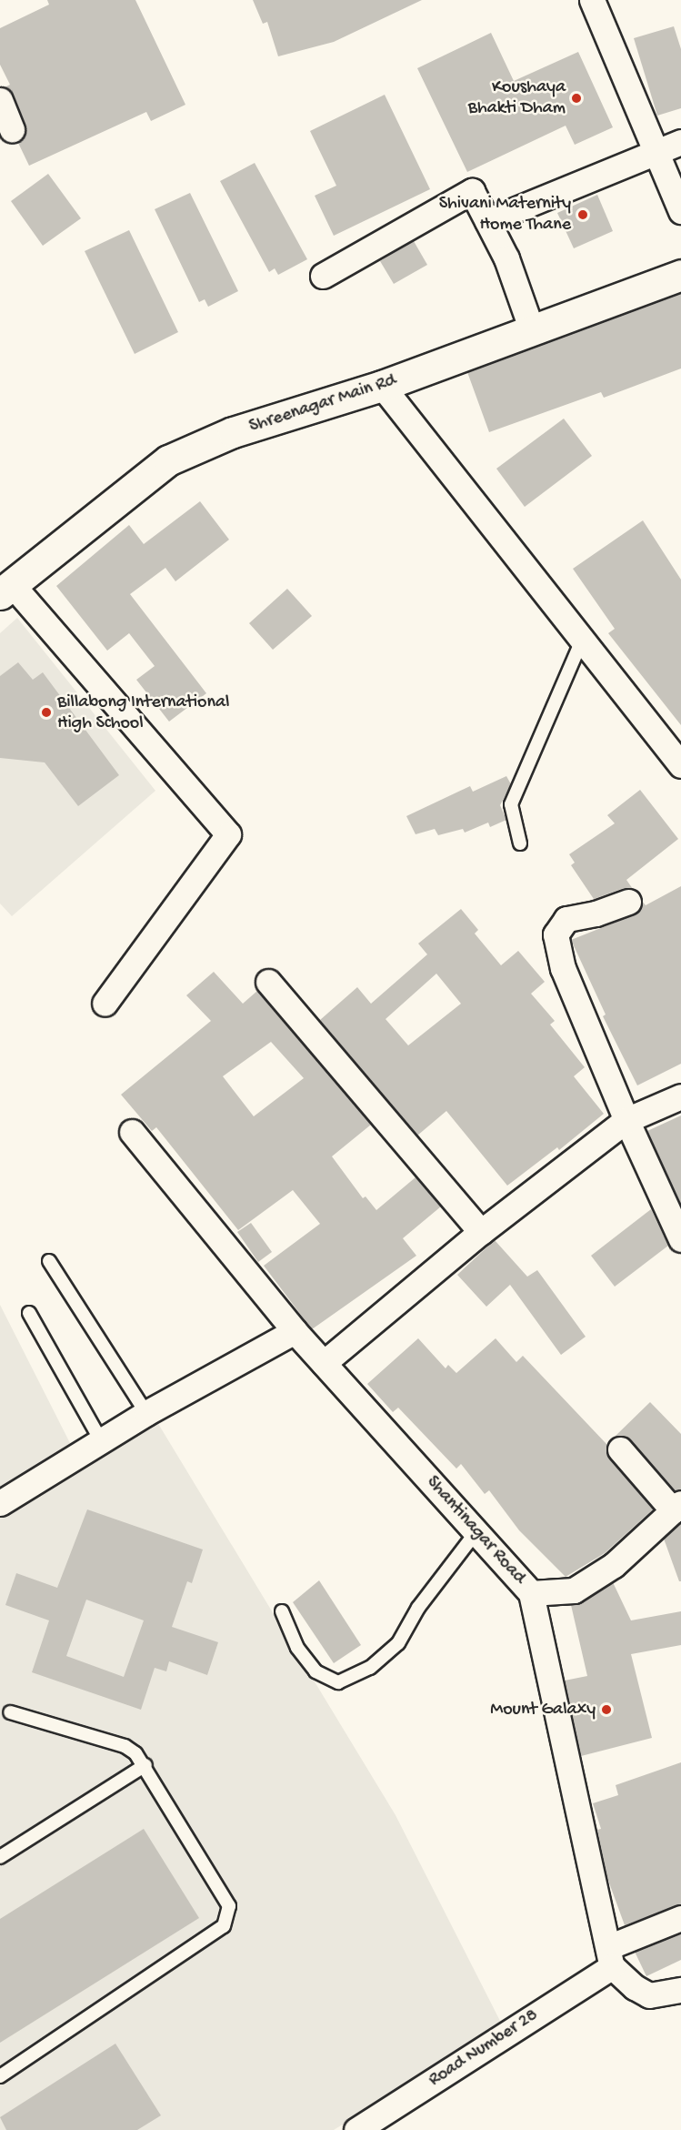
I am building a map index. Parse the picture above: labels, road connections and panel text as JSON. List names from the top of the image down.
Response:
{
  "streets": {
    "street": ["Shreenagar Main Rd", "Shantinagar Road", "Road Number 28"]
  },
  "crossings": [
    ["Shantinagar Road", "Road Number 28"]
  ],
  "places": [
    "Koushaya Bhakti Dham",
    "Shivani Maternity Home Thane",
    "Billabong International High School",
    "Mount Galaxy"
  ]
}
